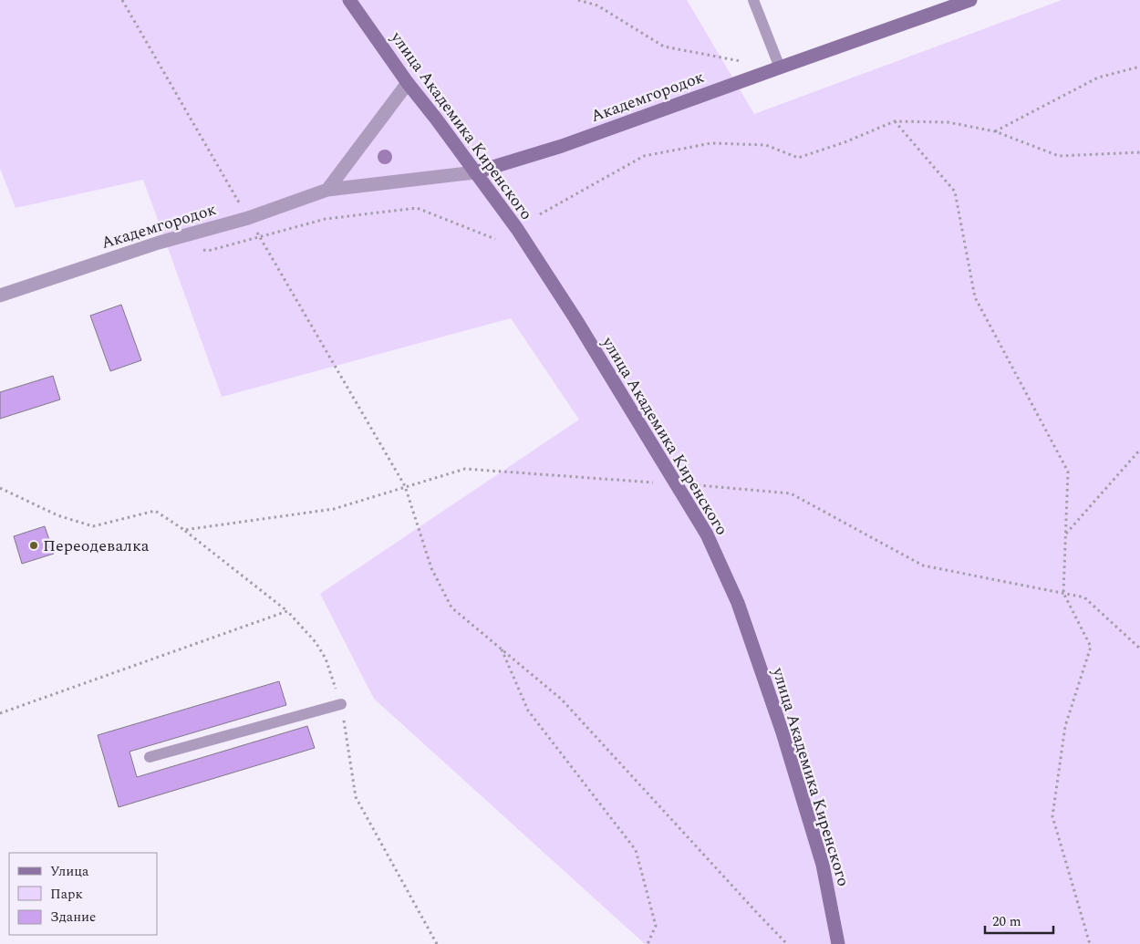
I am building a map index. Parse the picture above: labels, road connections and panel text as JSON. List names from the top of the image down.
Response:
{
  "streets": {
    "main road": ["Академгородок", "улица Академика Киренского"]
  },
  "crossings": [
    ["Академгородок", "улица Академика Киренского"]
  ],
  "places": ["Переодевалка"],
  "legend": ["Улица", "Парк", "Здание"],
  "scale_bar": "20 m"
}
